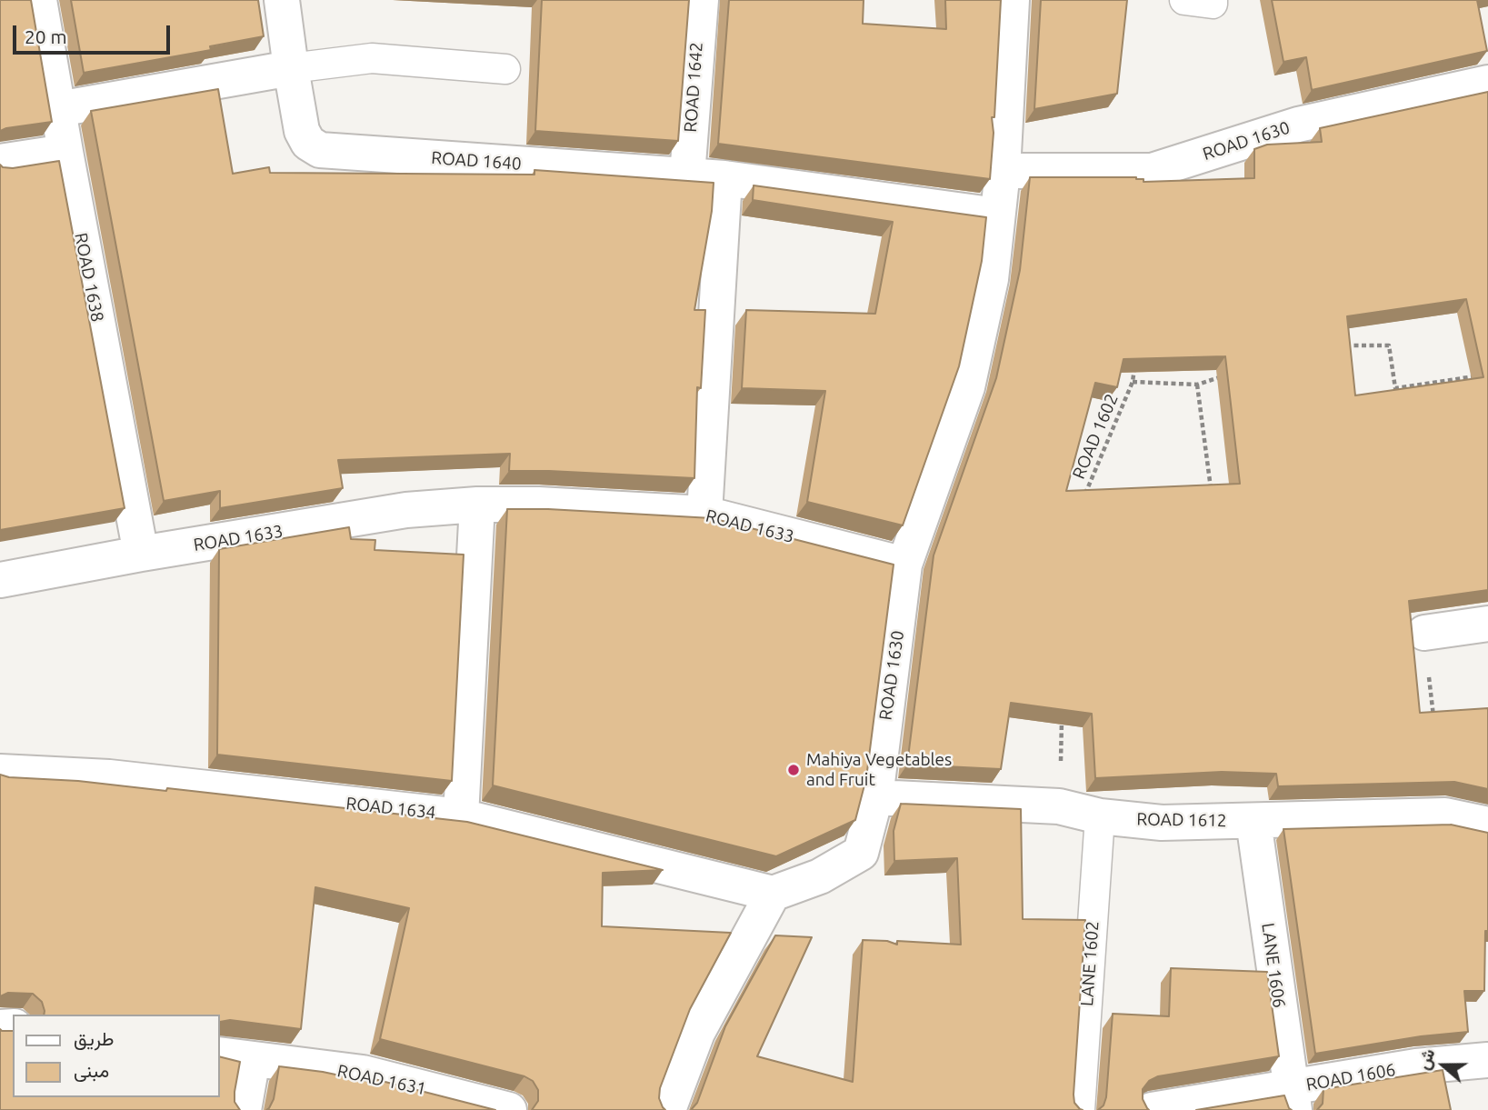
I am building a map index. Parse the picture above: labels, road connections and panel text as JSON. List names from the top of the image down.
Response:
{
  "streets": {
    "street": [
      "ROAD 1642",
      "ROAD 1630",
      "ROAD 1640",
      "ROAD 1638",
      "ROAD 1633",
      "ROAD 1634",
      "ROAD 1612",
      "LANE 1606",
      "ROAD 1606",
      "ROAD 1631"
    ],
    "lane": ["LANE 1602"],
    "path": ["ROAD 1602"]
  },
  "crossings": [
    ["ROAD 1642", "ROAD 1640"],
    ["ROAD 1630", "ROAD 1640"],
    ["ROAD 1630", "ROAD 1633"],
    ["ROAD 1630", "ROAD 1634"],
    ["ROAD 1630", "ROAD 1612"],
    ["ROAD 1638", "ROAD 1633"],
    ["ROAD 1612", "LANE 1602"],
    ["ROAD 1612", "LANE 1606"],
    ["LANE 1606", "ROAD 1606"]
  ],
  "places": ["Mahiya Vegetables and Fruit"],
  "legend": ["طريق", "مبنى"],
  "scale_bar": "20 m",
  "north": "left"
}
